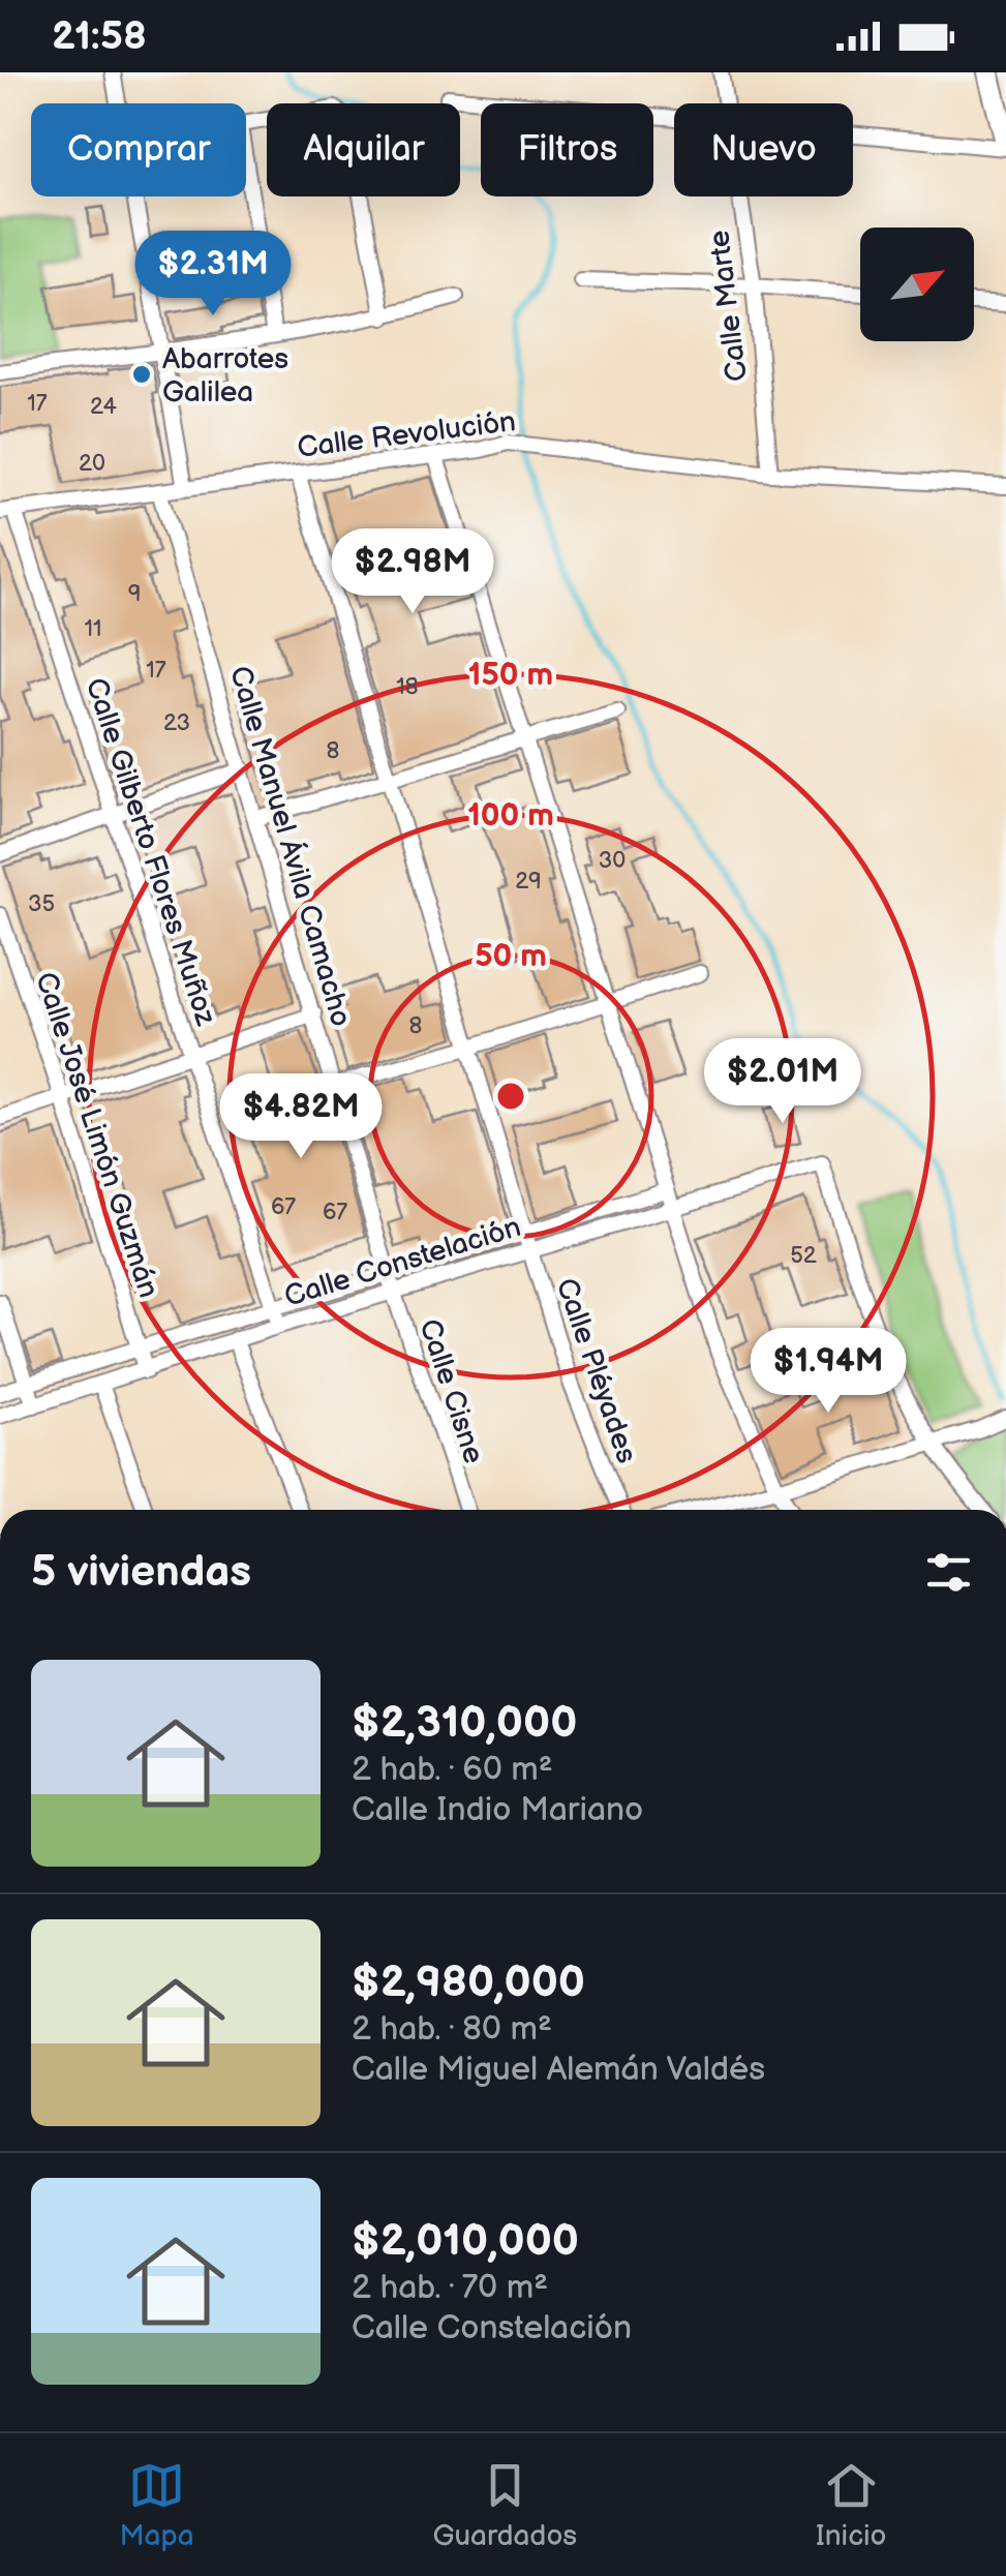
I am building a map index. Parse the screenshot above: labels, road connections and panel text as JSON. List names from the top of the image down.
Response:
{
  "streets": {
    "street": [
      "Calle Marte",
      "Calle Revolución",
      "Calle Manuel Ávila Camacho",
      "Calle Gilberto Flores Muñoz",
      "Calle José Limón Guzmán",
      "Calle Constelación",
      "Calle Pléyades",
      "Calle Cisne"
    ]
  },
  "crossings": [
    ["Calle Marte", "Calle Revolución"],
    ["Calle Revolución", "Calle Manuel Ávila Camacho"],
    ["Calle Revolución", "Calle Gilberto Flores Muñoz"],
    ["Calle Revolución", "Calle Pléyades"],
    ["Calle Manuel Ávila Camacho", "Calle Cisne"],
    ["Calle Gilberto Flores Muñoz", "Calle Constelación"],
    ["Calle José Limón Guzmán", "Calle Constelación"],
    ["Calle Constelación", "Calle Pléyades"],
    ["Calle Constelación", "Calle Cisne"]
  ],
  "places": ["Abarrotes Galilea"],
  "house_numbers": [
    "17",
    "24",
    "20",
    "9",
    "11",
    "17",
    "18",
    "23",
    "8",
    "30",
    "29",
    "35",
    "8",
    "67",
    "67",
    "52"
  ],
  "north": "top right",
  "page": {
    "status": "21:58",
    "chip": [
      "Comprar",
      "Alquilar",
      "Filtros",
      "Nuevo"
    ],
    "price": [
      "$2.31M",
      "$2.98M",
      "$2.01M",
      "$4.82M",
      "$1.94M"
    ],
    "heading": "5 viviendas",
    "list": [
      {
        "name": "$2,310,000",
        "note": "2 hab. · 60 m² · Calle Indio Mariano"
      },
      {
        "name": "$2,980,000",
        "note": "2 hab. · 80 m² · Calle Miguel Alemán Valdés"
      },
      {
        "name": "$2,010,000",
        "note": "2 hab. · 70 m² · Calle Constelación"
      }
    ],
    "tabs": ["Mapa", "Guardados", "Inicio"]
  },
  "rings": ["150 m", "100 m", "50 m"]
}
